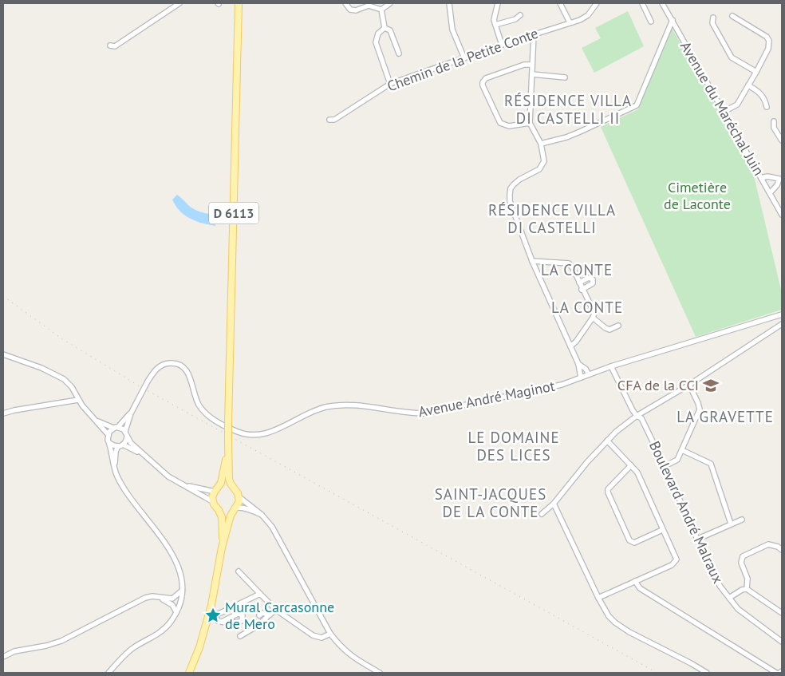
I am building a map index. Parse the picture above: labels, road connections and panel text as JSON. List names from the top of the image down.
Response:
{
  "streets": {
    "main road": ["D 6113"],
    "street": [
      "Chemin de la Petite Conte",
      "Avenue du Maréchal Juin",
      "Avenue André Maginot",
      "Boulevard André Malraux"
    ]
  },
  "crossings": [
    ["Avenue André Maginot", "Boulevard André Malraux"]
  ],
  "districts": [
    "RÉSIDENCE VILLA DI CASTELLI II",
    "RÉSIDENCE VILLA DI CASTELLI",
    "LA CONTE",
    "LA CONTE",
    "LA GRAVETTE",
    "LE DOMAINE DES LICES",
    "SAINT-JACQUES DE LA CONTE"
  ],
  "parks": ["Cimetière de Laconte"],
  "places": {
    "school or university": ["CFA de la CCI"],
    "place": ["Mural Carcasonne de Mero"]
  }
}
